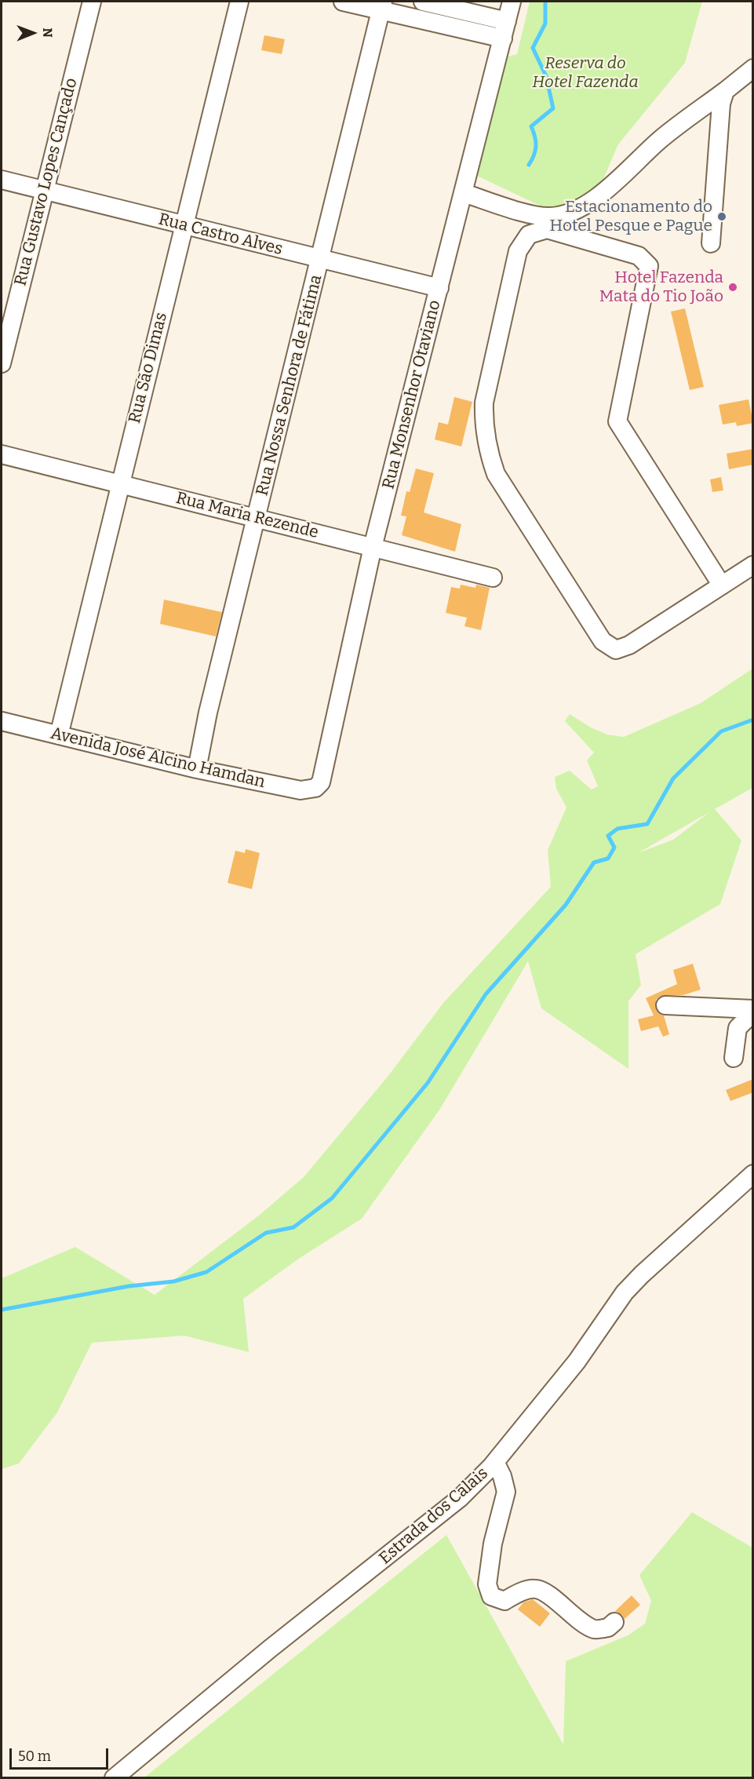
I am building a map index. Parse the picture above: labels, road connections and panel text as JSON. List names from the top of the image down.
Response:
{
  "streets": {
    "street": [
      "Rua Gustavo Lopes Cançado",
      "Rua Castro Alves",
      "Rua São Dimas",
      "Rua Nossa Senhora de Fátima",
      "Rua Monsenhor Otaviano",
      "Rua Maria Rezende",
      "Avenida José Alcino Hamdan",
      "Estrada dos Calais"
    ]
  },
  "crossings": [
    ["Rua Gustavo Lopes Cançado", "Rua Castro Alves"],
    ["Rua Castro Alves", "Rua São Dimas"],
    ["Rua Castro Alves", "Rua Nossa Senhora de Fátima"],
    ["Rua Castro Alves", "Rua Monsenhor Otaviano"],
    ["Rua São Dimas", "Rua Maria Rezende"],
    ["Rua São Dimas", "Avenida José Alcino Hamdan"],
    ["Rua Nossa Senhora de Fátima", "Rua Maria Rezende"],
    ["Rua Nossa Senhora de Fátima", "Avenida José Alcino Hamdan"],
    ["Rua Monsenhor Otaviano", "Rua Maria Rezende"],
    ["Rua Monsenhor Otaviano", "Avenida José Alcino Hamdan"]
  ],
  "parks": ["Reserva do Hotel Fazenda"],
  "places": ["Estacionamento do Hotel Pesque e Pague", "Hotel Fazenda Mata do Tio João"],
  "scale_bar": "50 m",
  "north": "right"
}
